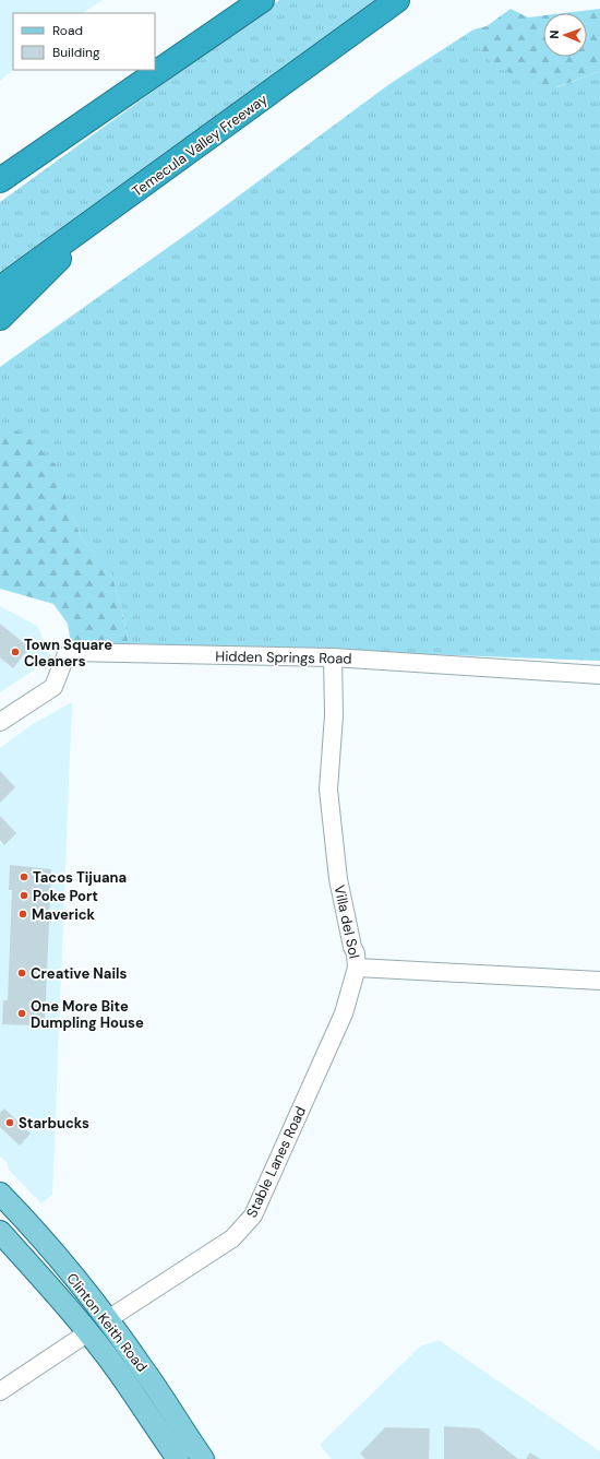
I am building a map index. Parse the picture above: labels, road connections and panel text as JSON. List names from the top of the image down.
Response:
{
  "streets": {
    "highway": ["Temecula Valley Freeway"],
    "main road": ["Clinton Keith Road"],
    "street": ["Hidden Springs Road", "Villa del Sol", "Stable Lanes Road"]
  },
  "crossings": [
    ["Hidden Springs Road", "Villa del Sol"],
    ["Villa del Sol", "Stable Lanes Road"],
    ["Stable Lanes Road", "Clinton Keith Road"]
  ],
  "places": [
    "Town Square Cleaners",
    "Tacos Tijuana",
    "Poke Port",
    "Maverick",
    "Creative Nails",
    "One More Bite Dumpling House",
    "Starbucks"
  ],
  "legend": ["Road", "Building"],
  "north": "left"
}
